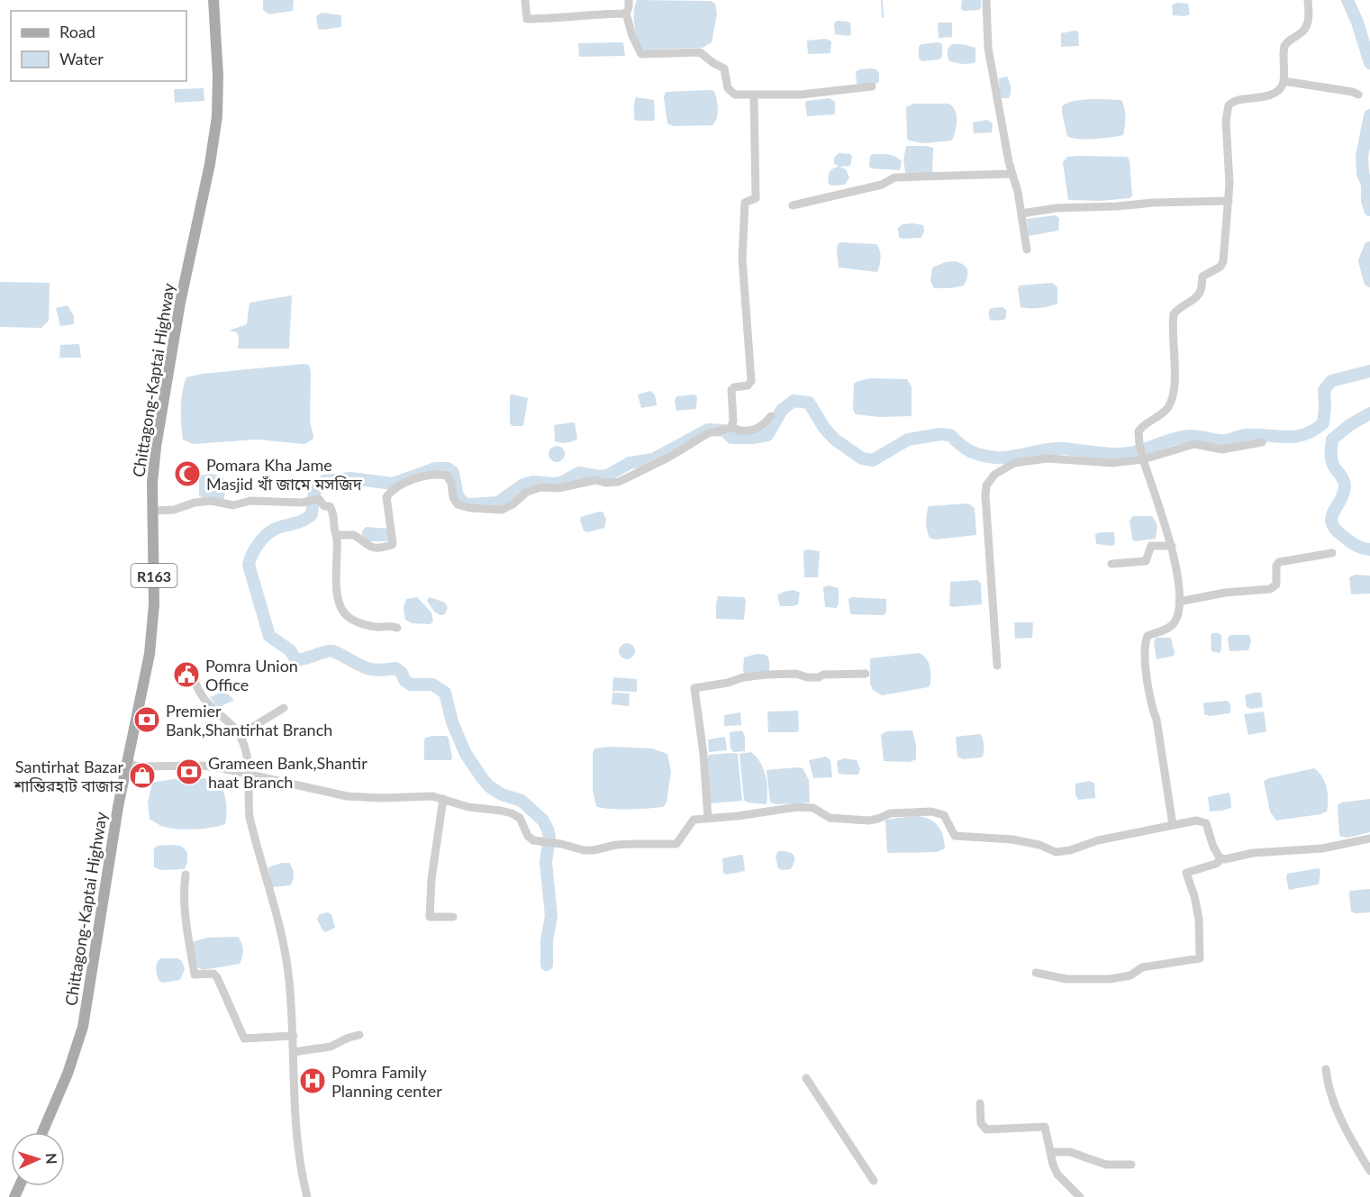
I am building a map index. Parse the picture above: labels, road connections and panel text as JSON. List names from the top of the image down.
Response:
{
  "streets": {
    "main road": ["Chittagong-Kaptai Highway", "R163"]
  },
  "places": {
    "mosque": ["Pomara Kha Jame Masjid খাঁ জামে মসজিদ"],
    "public building": ["Pomra Union Office"],
    "bank": ["Premier Bank,Shantirhat Branch", "Grameen Bank,Shantir haat Branch"],
    "shop": ["Santirhat Bazar শান্তিরহাট বাজার"],
    "hospital": ["Pomra Family Planning center"]
  },
  "legend": ["Road", "Water"],
  "north": "right"
}
